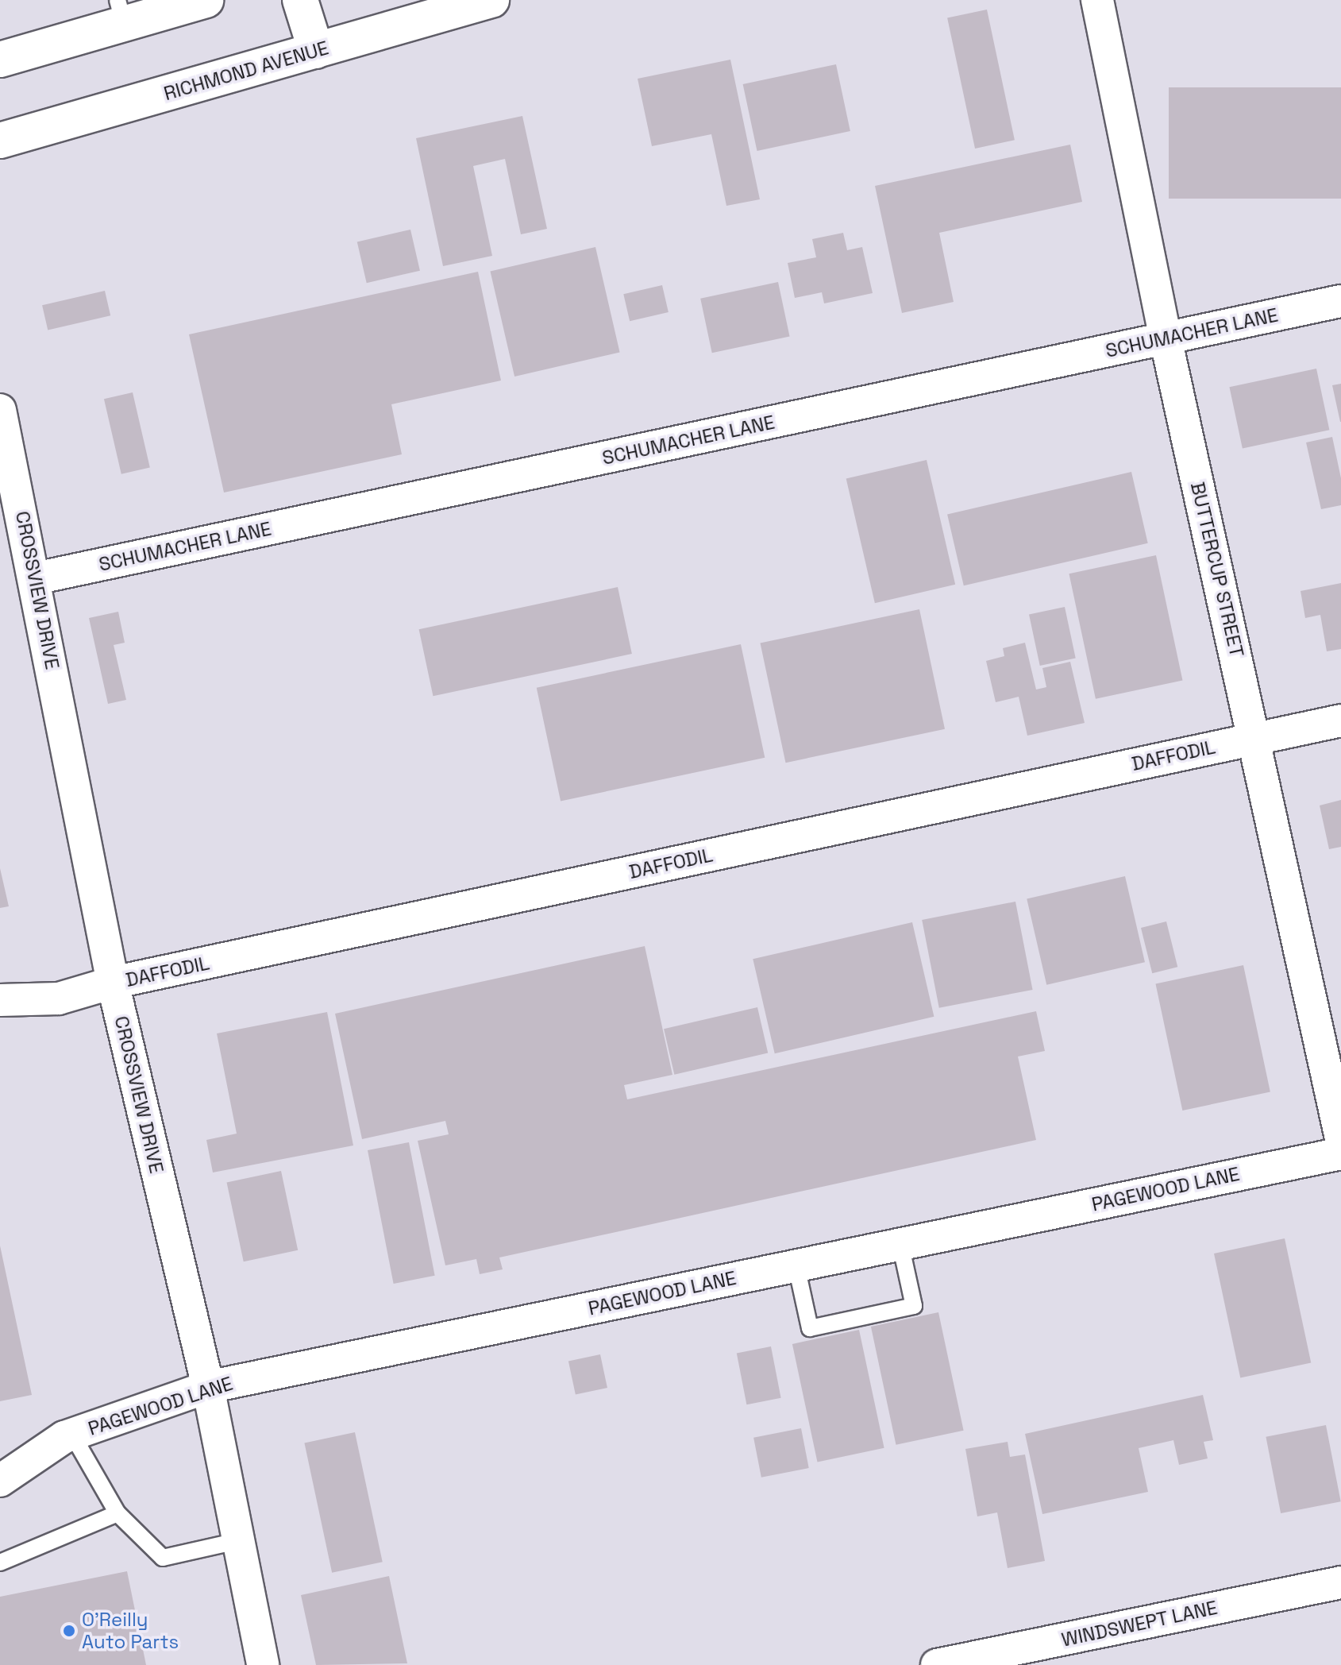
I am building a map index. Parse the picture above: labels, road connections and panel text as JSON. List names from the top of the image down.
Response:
{
  "streets": {
    "main road": ["RICHMOND AVENUE"],
    "street": [
      "SCHUMACHER LANE",
      "BUTTERCUP STREET",
      "CROSSVIEW DRIVE",
      "DAFFODIL",
      "PAGEWOOD LANE",
      "WINDSWEPT LANE"
    ]
  },
  "crossings": [
    ["SCHUMACHER LANE", "BUTTERCUP STREET"],
    ["SCHUMACHER LANE", "CROSSVIEW DRIVE"],
    ["BUTTERCUP STREET", "DAFFODIL"],
    ["CROSSVIEW DRIVE", "DAFFODIL"],
    ["CROSSVIEW DRIVE", "PAGEWOOD LANE"]
  ],
  "places": ["O'Reilly Auto Parts"]
}
